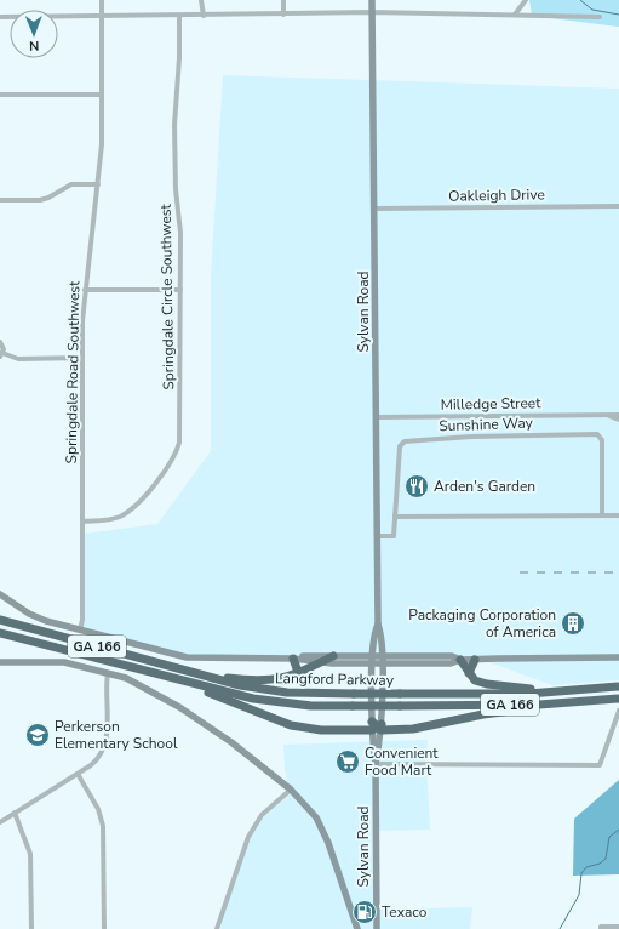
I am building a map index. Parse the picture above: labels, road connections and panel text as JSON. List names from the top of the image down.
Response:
{
  "streets": {
    "highway": ["GA 166", "Langford Parkway"],
    "street": [
      "Oakleigh Drive",
      "Springdale Circle Southwest",
      "Sylvan Road",
      "Springdale Road Southwest",
      "Milledge Street",
      "Sunshine Way"
    ]
  },
  "crossings": [
    ["Oakleigh Drive", "Sylvan Road"],
    ["Springdale Circle Southwest", "Springdale Road Southwest"],
    ["Sylvan Road", "Milledge Street"],
    ["Sylvan Road", "Sunshine Way"]
  ],
  "places": {
    "restaurant": ["Arden's Garden"],
    "building": ["Packaging Corporation of America"],
    "school or university": ["Perkerson Elementary School"],
    "supermarket": ["Convenient Food Mart"],
    "fuel station": ["Texaco"]
  },
  "north": "bottom"
}
